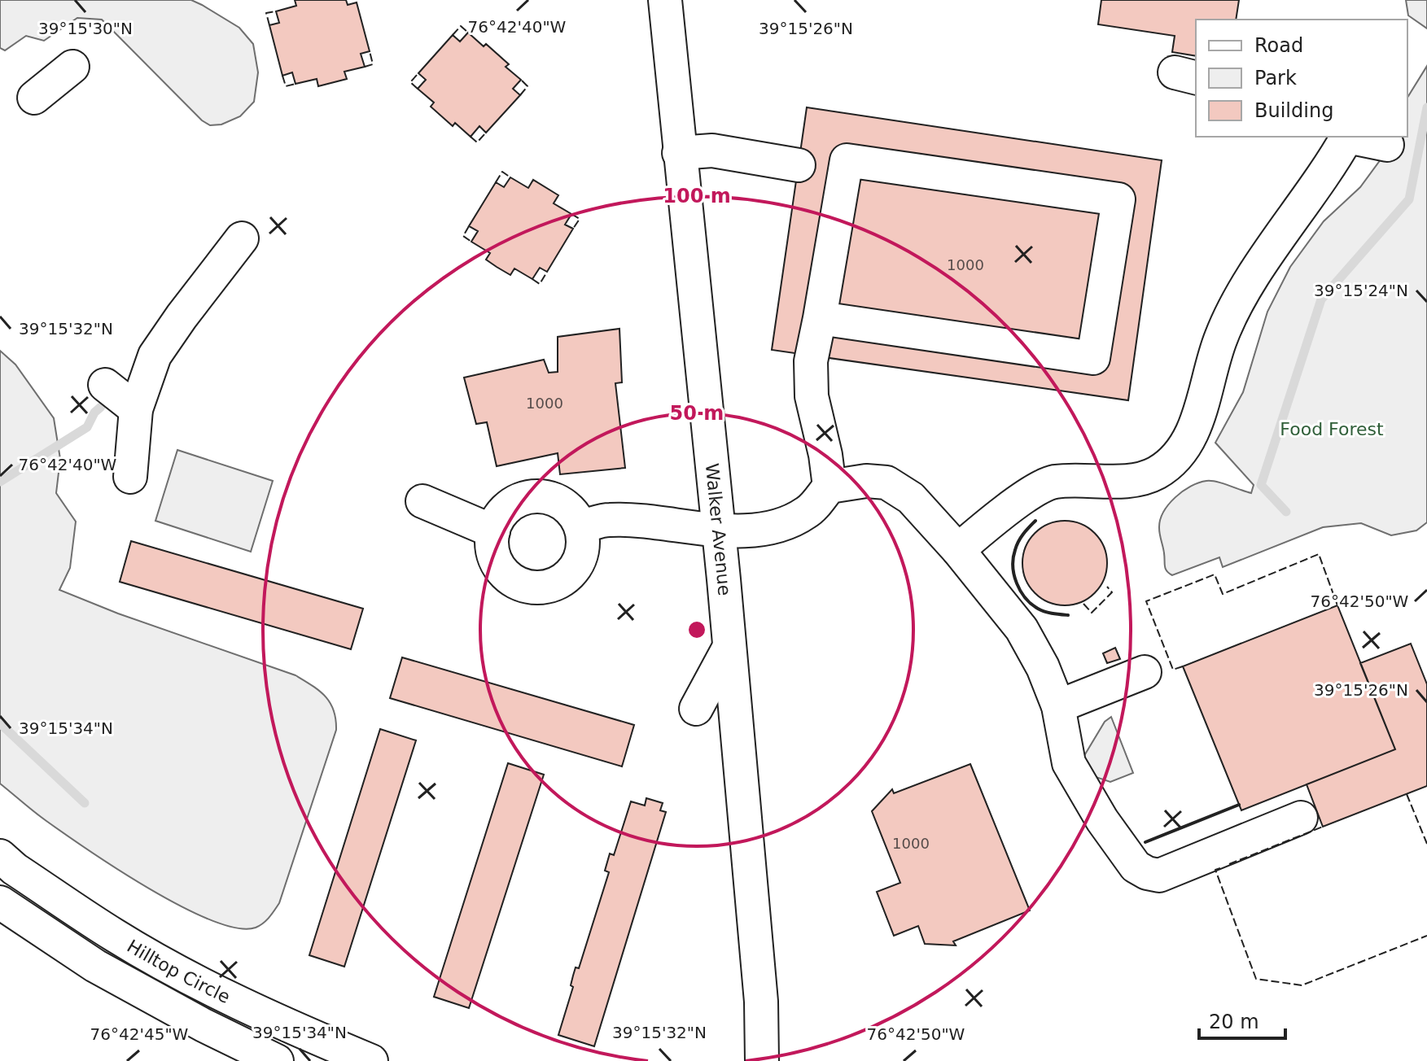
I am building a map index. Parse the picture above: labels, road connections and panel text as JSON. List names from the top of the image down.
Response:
{
  "streets": {
    "street": ["Walker Avenue", "Hilltop Circle"]
  },
  "parks": ["Food Forest"],
  "house_numbers": ["1000", "1000", "1000"],
  "legend": ["Road", "Park", "Building"],
  "scale_bar": "20 m",
  "coordinates": [
    "76°42'40\"W",
    "39°15'26\"N",
    "39°15'30\"N",
    "39°15'24\"N",
    "39°15'32\"N",
    "76°42'50\"W",
    "39°15'34\"N",
    "76°42'45\"W"
  ],
  "rings": ["100 m", "50 m"]
}
